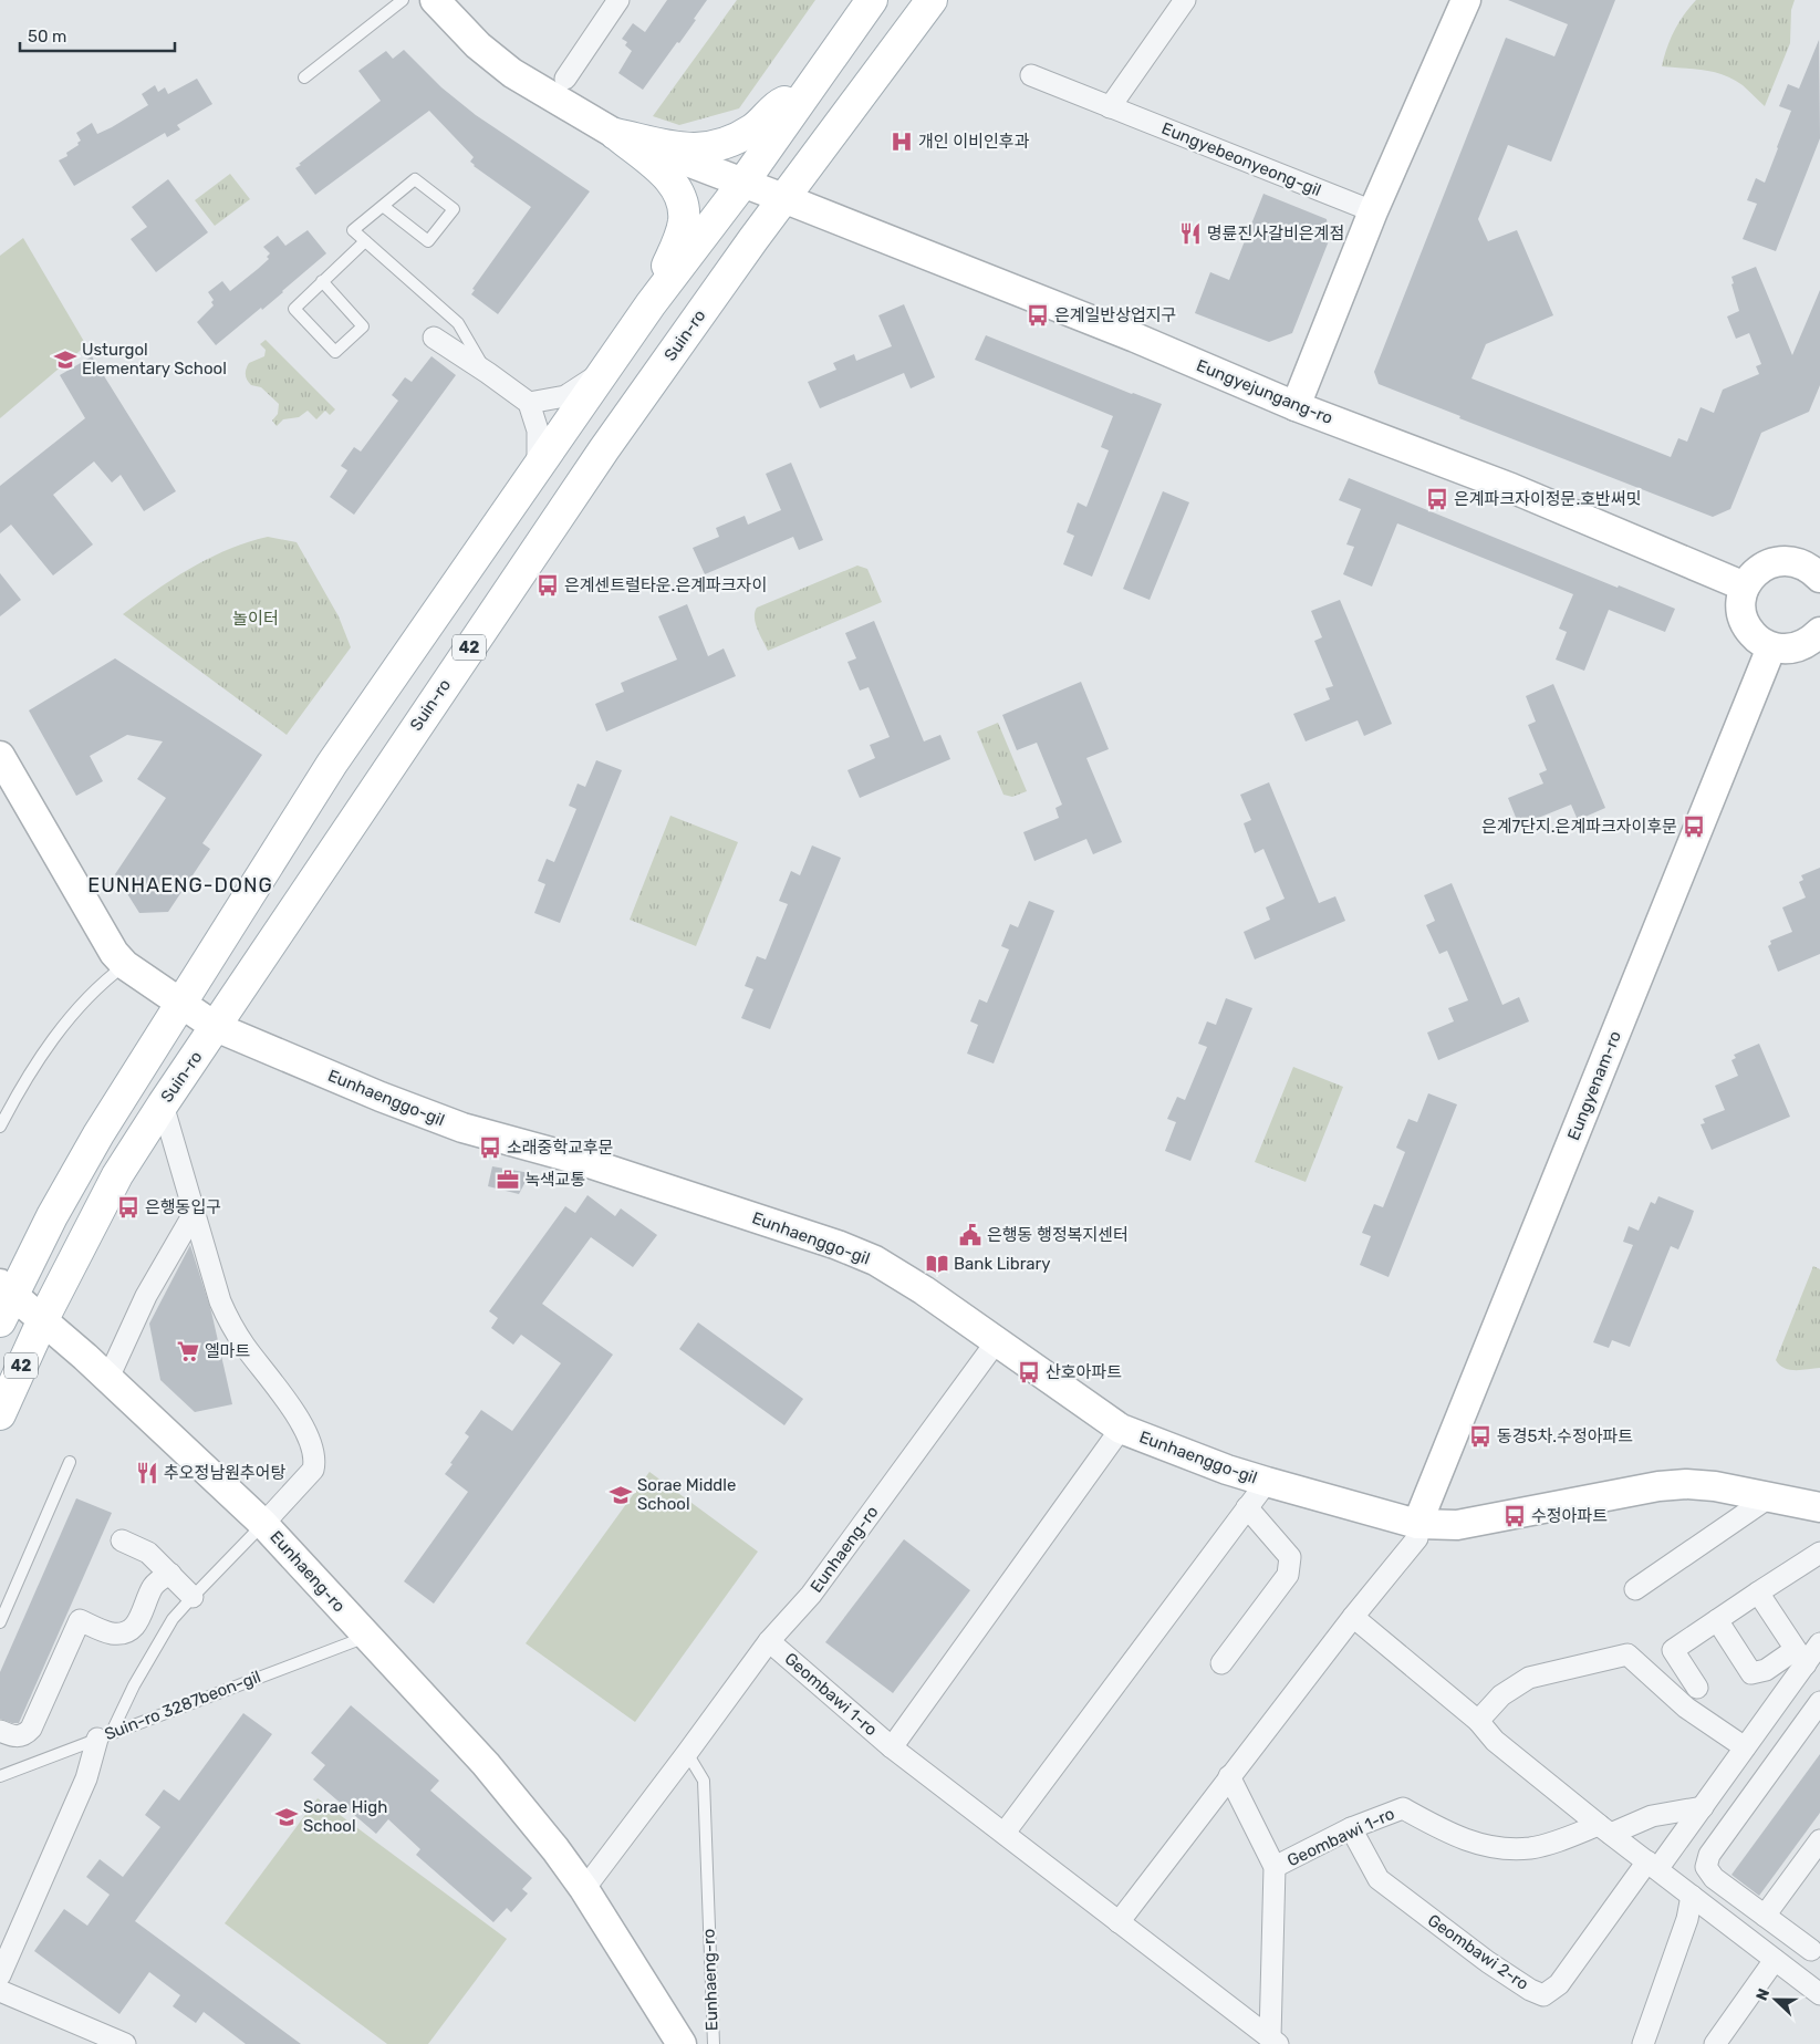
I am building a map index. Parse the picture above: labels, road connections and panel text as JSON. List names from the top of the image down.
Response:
{
  "streets": {
    "main road": ["Suin-ro", "42"],
    "street": [
      "Eungyebeonyeong-gil",
      "Eungyejungang-ro",
      "Eungyenam-ro",
      "Eunhaenggo-gil",
      "Eunhaeng-ro",
      "Geombawi 1-ro",
      "Geombawi 2-ro"
    ],
    "lane": ["Suin-ro 3287beon-gil"]
  },
  "crossings": [
    ["Suin-ro", "Eungyejungang-ro"],
    ["Suin-ro", "Eunhaenggo-gil"],
    ["Suin-ro", "Eunhaeng-ro"],
    ["Eungyenam-ro", "Eunhaenggo-gil"],
    ["Eunhaenggo-gil", "Eunhaeng-ro"],
    ["Eunhaenggo-gil", "Geombawi 1-ro"],
    ["Eunhaeng-ro", "Geombawi 1-ro"],
    ["Eunhaeng-ro", "Suin-ro 3287beon-gil"],
    ["Geombawi 1-ro", "Geombawi 2-ro"]
  ],
  "districts": ["EUNHAENG-DONG"],
  "parks": ["놀이터"],
  "places": {
    "hospital": ["개인 이비인후과"],
    "restaurant": ["명륜진사갈비은계점", "추오정남원추어탕"],
    "bus stop": [
      "은계일반상업지구",
      "은계파크자이정문.호반써밋",
      "은계센트럴타운.은계파크자이",
      "은계7단지.은계파크자이후문",
      "소래중학교후문",
      "은행동입구",
      "산호아파트",
      "동경5차.수정아파트",
      "수정아파트"
    ],
    "school or university": ["Usturgol Elementary School", "Sorae Middle School", "Sorae High School"],
    "office": ["녹색교통"],
    "public building": ["은행동 행정복지센터"],
    "library": ["Bank Library"],
    "supermarket": ["엘마트"]
  },
  "scale_bar": "50 m",
  "north": "left"
}
